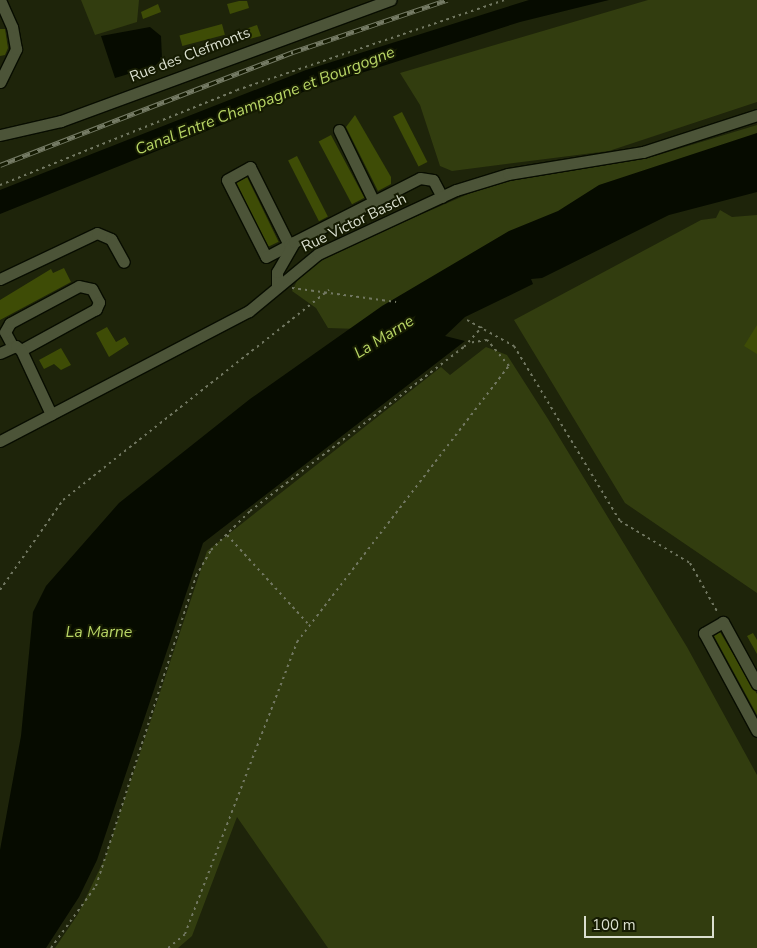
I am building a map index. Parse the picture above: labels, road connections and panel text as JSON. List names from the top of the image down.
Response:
{
  "streets": {
    "street": ["Rue des Clefmonts", "Rue Victor Basch"]
  },
  "water": ["Canal Entre Champagne et Bourgogne", "La Marne"],
  "scale_bar": "100 m"
}
